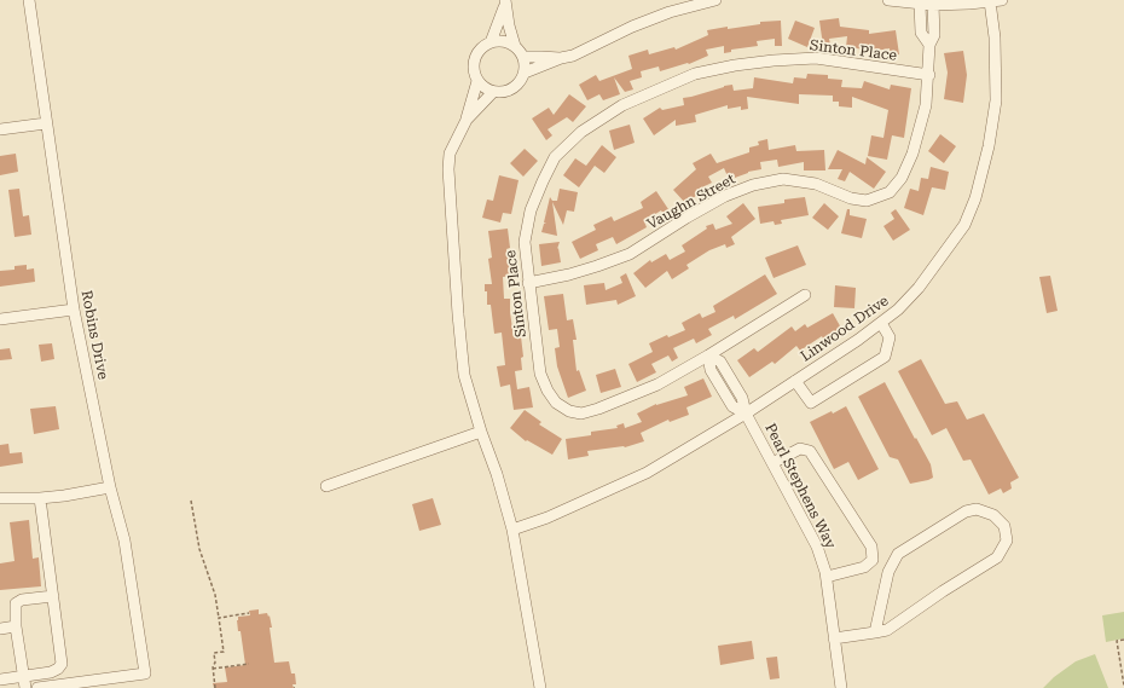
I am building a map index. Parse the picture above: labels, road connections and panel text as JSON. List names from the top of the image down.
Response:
{
  "streets": {
    "street": [
      "Sinton Place",
      "Vaughn Street",
      "Linwood Drive",
      "Robins Drive",
      "Pearl Stephens Way"
    ]
  },
  "crossings": [
    ["Sinton Place", "Vaughn Street"],
    ["Sinton Place", "Pearl Stephens Way"],
    ["Linwood Drive", "Pearl Stephens Way"]
  ]
}
